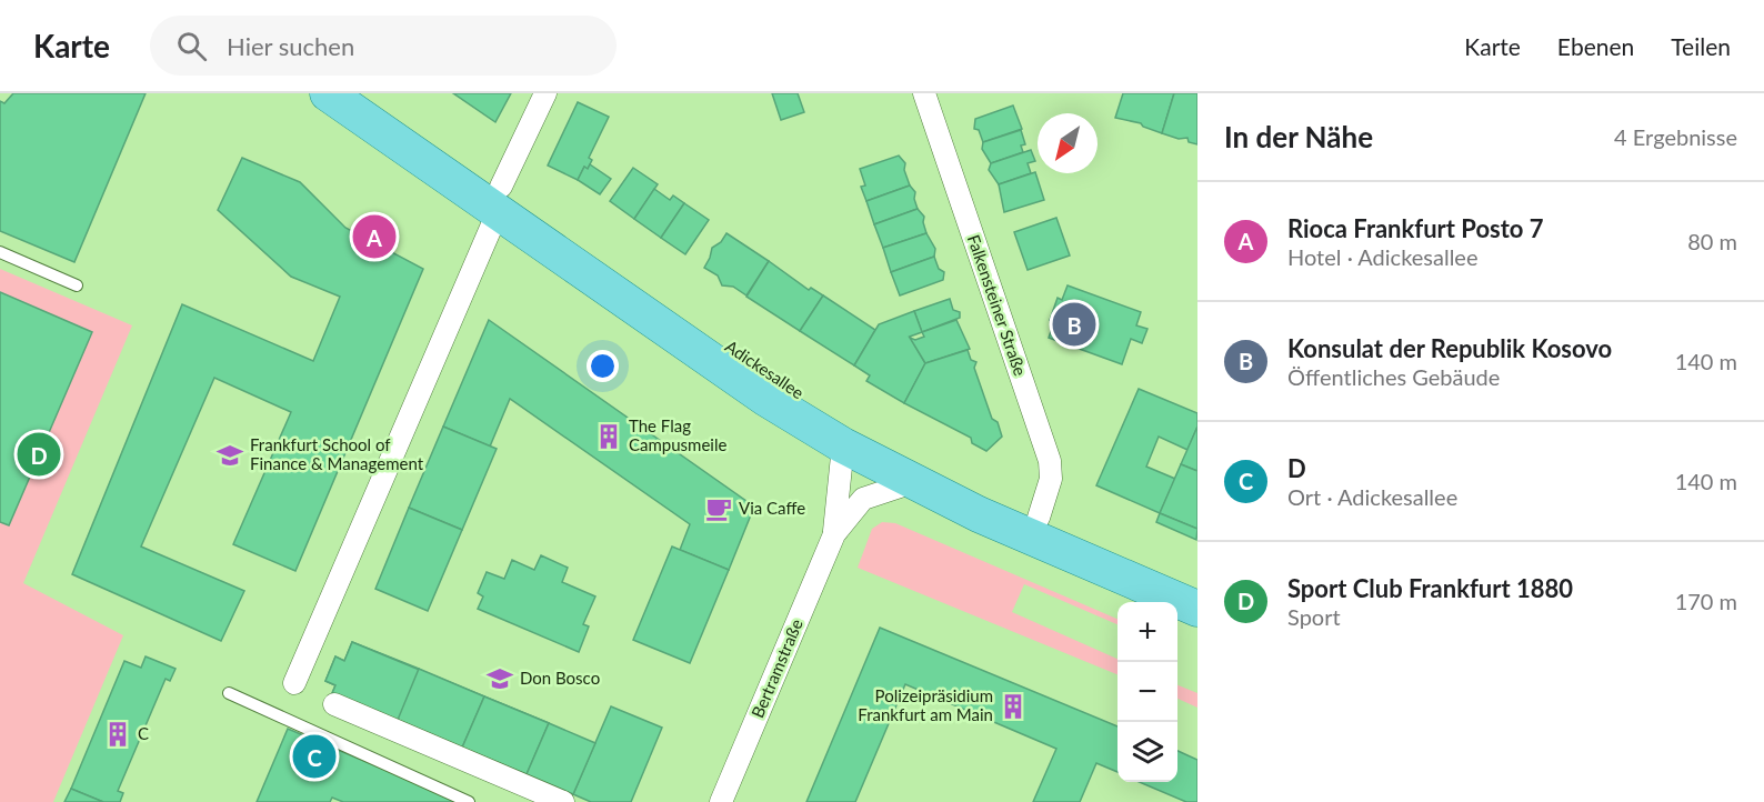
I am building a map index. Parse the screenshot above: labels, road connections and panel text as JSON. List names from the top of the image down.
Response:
{
  "streets": {
    "main road": ["Adickesallee"],
    "street": ["Falkensteiner Straße", "Bertramstraße"]
  },
  "crossings": [
    ["Falkensteiner Straße", "Adickesallee"],
    ["Adickesallee", "Bertramstraße"]
  ],
  "places": {
    "building": ["The Flag Campusmeile", "Polizeipräsidium Frankfurt am Main", "C"],
    "school or university": ["Frankfurt School of Finance & Management", "Don Bosco"],
    "cafe": ["Via Caffe"]
  },
  "north": "bottom left",
  "page": {
    "header": "Karte",
    "search": "Hier suchen",
    "nav": ["Karte", "Ebenen", "Teilen"],
    "heading": ["In der Nähe", "4 Ergebnisse"],
    "list": [
      {
        "mark": "A",
        "name": "Rioca Frankfurt Posto 7",
        "note": "Hotel · Adickesallee",
        "value": "80 m"
      },
      {
        "mark": "B",
        "name": "Konsulat der Republik Kosovo",
        "note": "Öffentliches Gebäude",
        "value": "140 m"
      },
      {
        "mark": "C",
        "name": "D",
        "note": "Ort · Adickesallee",
        "value": "140 m"
      },
      {
        "mark": "D",
        "name": "Sport Club Frankfurt 1880",
        "note": "Sport",
        "value": "170 m"
      }
    ],
    "pins": [
      "A",
      "B",
      "D",
      "C"
    ],
    "map_buttons": ["+", "−"]
  }
}
